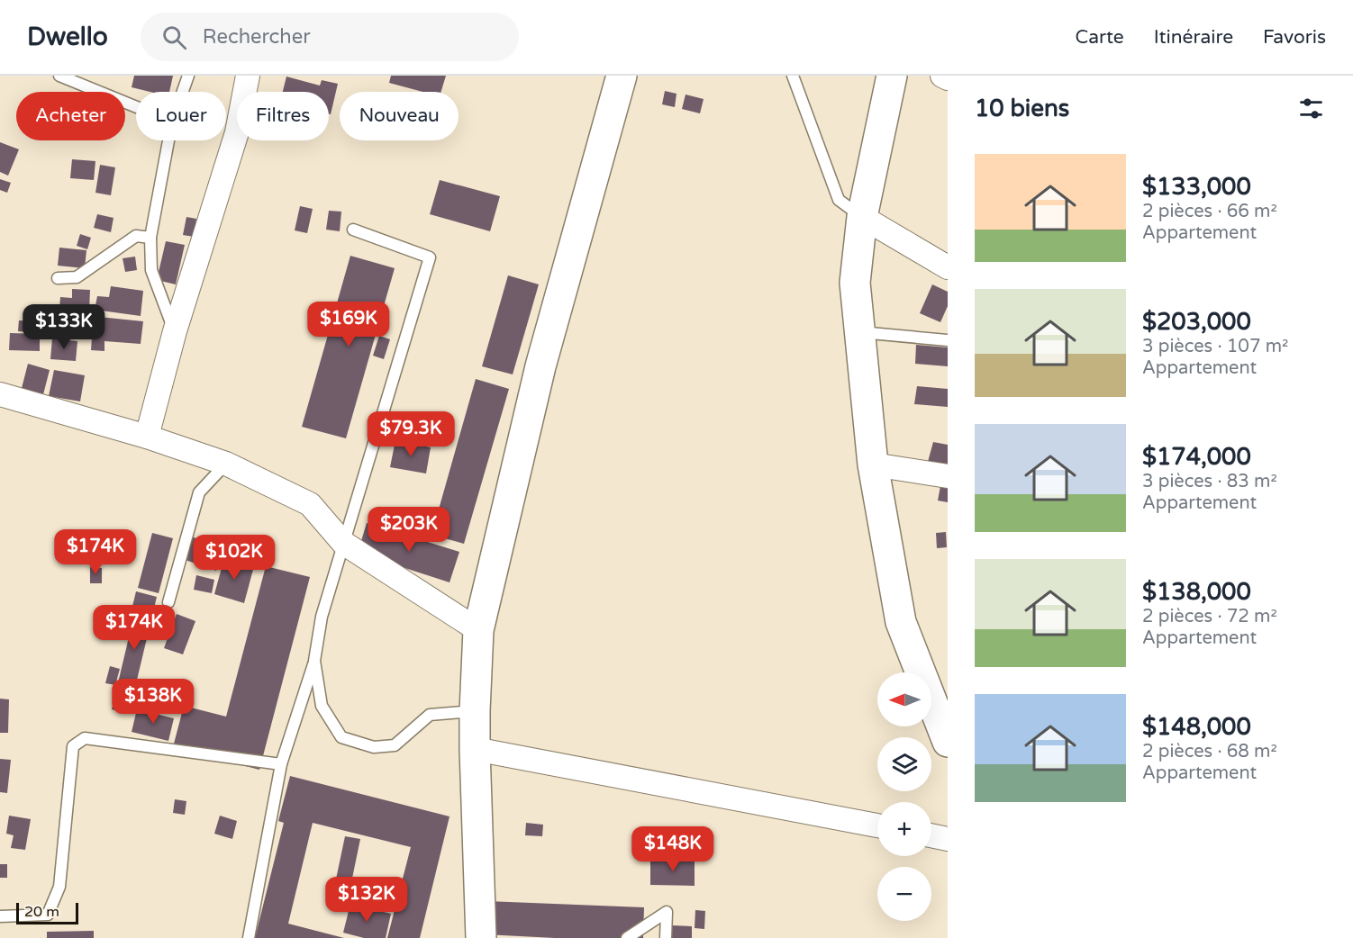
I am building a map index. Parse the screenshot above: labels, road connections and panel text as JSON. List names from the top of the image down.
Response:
{
  "scale_bar": "20 m",
  "north": "left",
  "page": {
    "header": "Dwello",
    "search": "Rechercher",
    "nav": ["Carte", "Itinéraire", "Favoris"],
    "heading": "10 biens",
    "chip": [
      "Acheter",
      "Louer",
      "Filtres",
      "Nouveau"
    ],
    "list": [
      {
        "name": "$133,000",
        "note": "2 pièces · 66 m² · Appartement"
      },
      {
        "name": "$203,000",
        "note": "3 pièces · 107 m² · Appartement"
      },
      {
        "name": "$174,000",
        "note": "3 pièces · 83 m² · Appartement"
      },
      {
        "name": "$138,000",
        "note": "2 pièces · 72 m² · Appartement"
      },
      {
        "name": "$148,000",
        "note": "2 pièces · 68 m² · Appartement"
      }
    ],
    "price": [
      "$169K",
      "$133K",
      "$79.3K",
      "$203K",
      "$174K",
      "$102K",
      "$174K",
      "$138K",
      "$148K",
      "$132K"
    ],
    "map_buttons": ["+", "−"],
    "scale": "20 m"
  }
}
